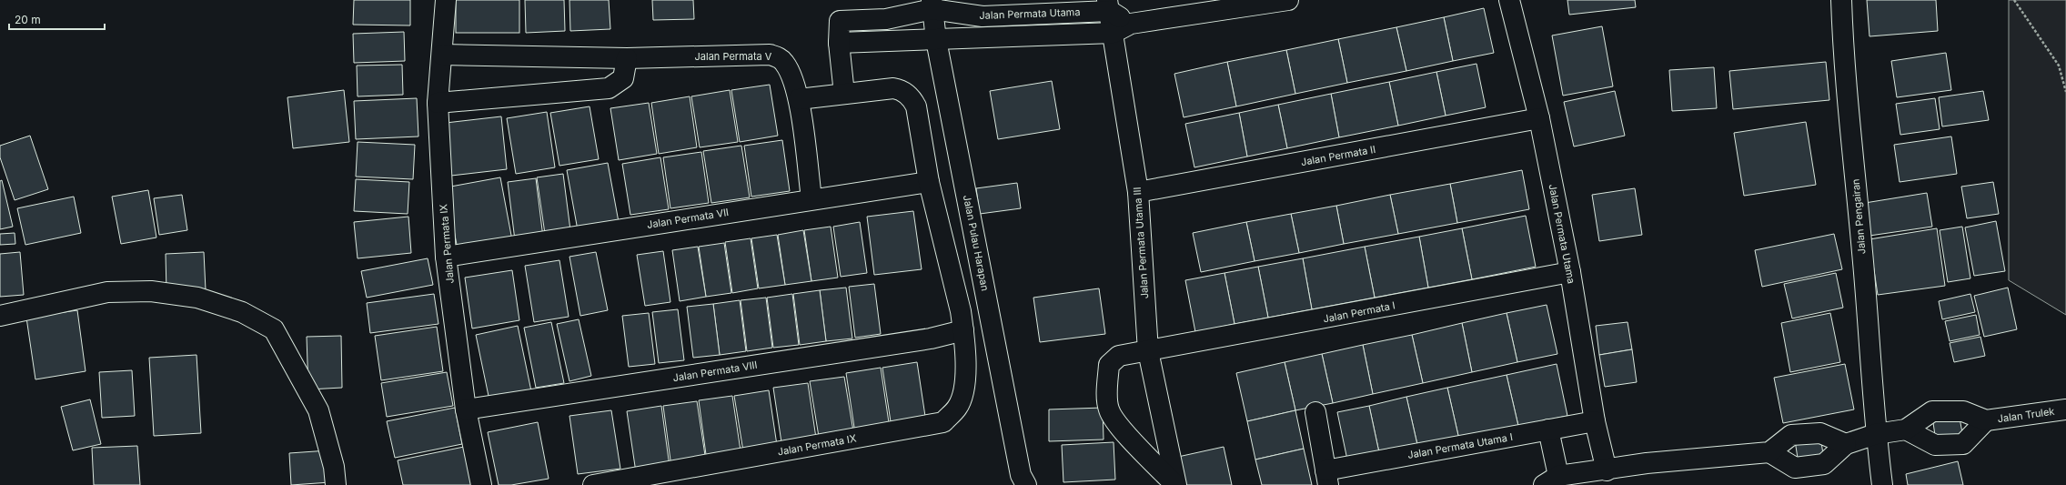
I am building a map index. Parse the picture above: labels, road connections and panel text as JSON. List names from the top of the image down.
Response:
{
  "streets": {
    "street": [
      "Jalan Permata Utama",
      "Jalan Permata V",
      "Jalan Permata II",
      "Jalan Pengairan",
      "Jalan Permata VII",
      "Jalan Pulau Harapan",
      "Jalan Permata Utama III",
      "Jalan Permata IX",
      "Jalan Permata I",
      "Jalan Permata VIII",
      "Jalan Trulek",
      "Jalan Permata Utama I"
    ]
  },
  "crossings": [
    ["Jalan Permata Utama", "Jalan Permata II"],
    ["Jalan Permata Utama", "Jalan Pulau Harapan"],
    ["Jalan Permata Utama", "Jalan Permata Utama III"],
    ["Jalan Permata Utama", "Jalan Permata I"],
    ["Jalan Permata Utama", "Jalan Permata Utama I"],
    ["Jalan Permata V", "Jalan Permata VII"],
    ["Jalan Permata V", "Jalan Permata IX"],
    ["Jalan Permata II", "Jalan Permata Utama III"],
    ["Jalan Pengairan", "Jalan Trulek"],
    ["Jalan Permata VII", "Jalan Permata IX"],
    ["Jalan Permata Utama III", "Jalan Permata I"],
    ["Jalan Permata IX", "Jalan Permata VIII"]
  ],
  "scale_bar": "20 m"
}
